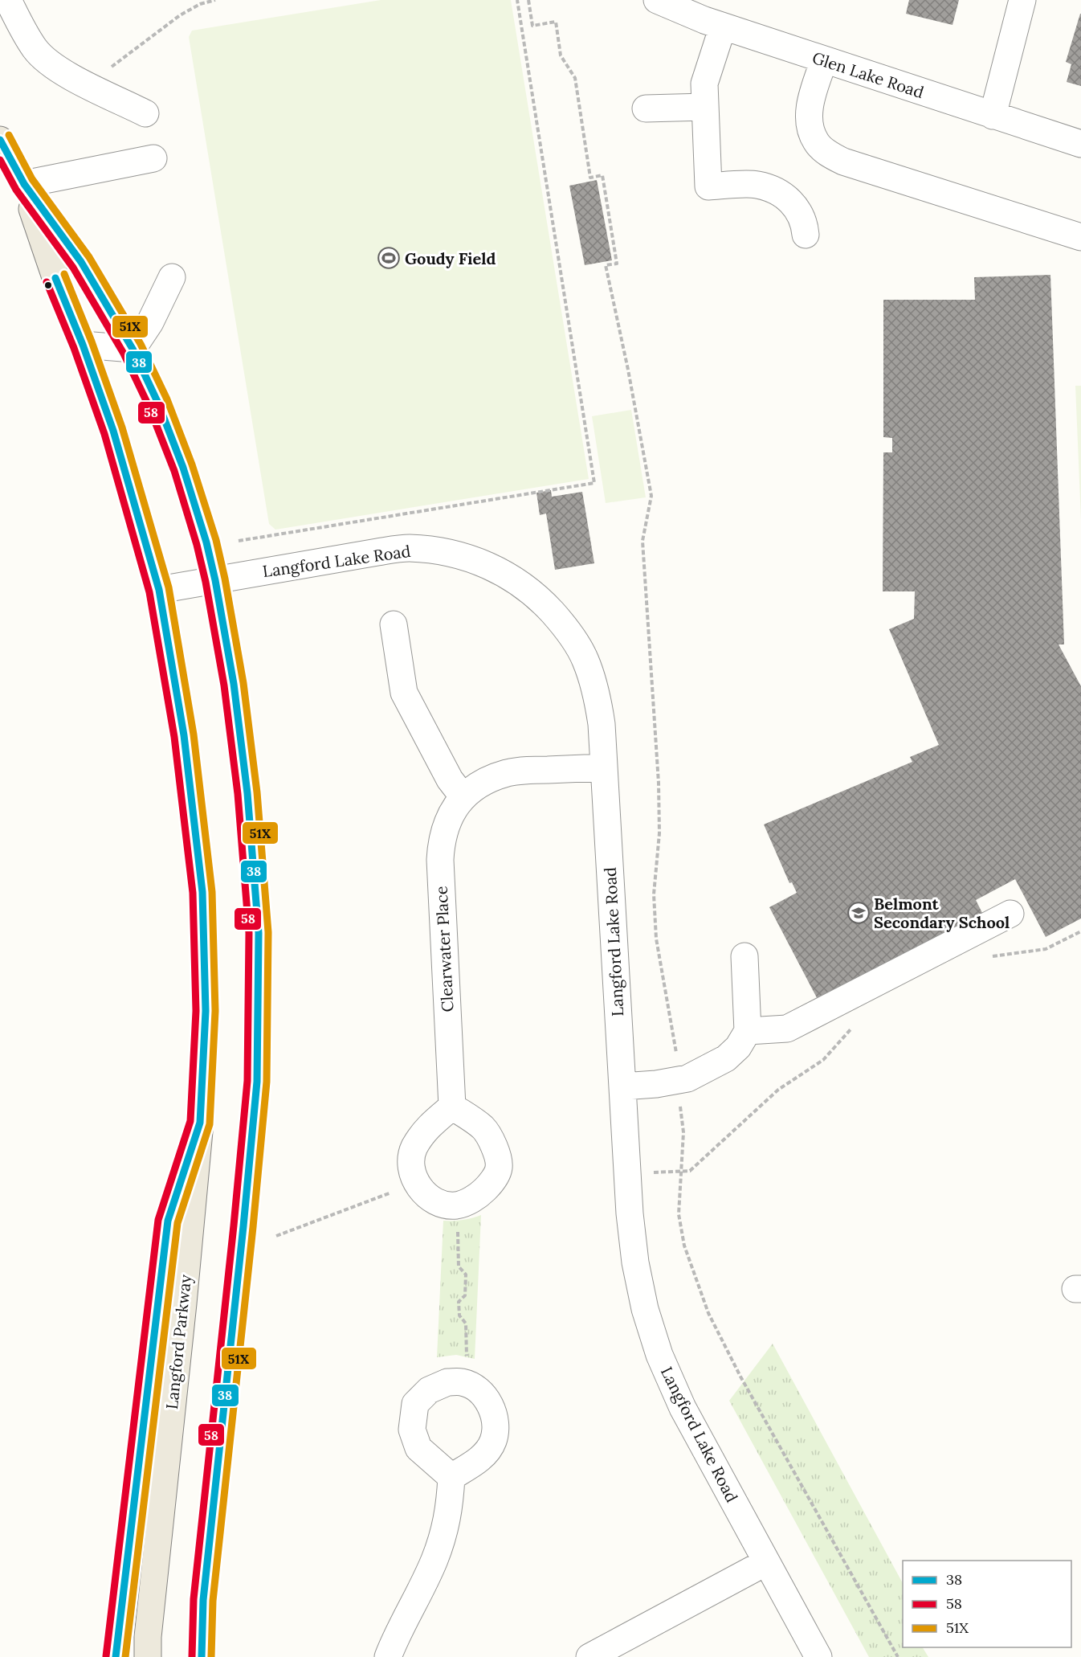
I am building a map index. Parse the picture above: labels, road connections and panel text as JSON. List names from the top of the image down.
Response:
{
  "streets": {
    "main road": ["Langford Parkway"],
    "street": ["Glen Lake Road", "Langford Lake Road", "Clearwater Place"]
  },
  "crossings": [
    ["Langford Lake Road", "Clearwater Place"],
    ["Langford Lake Road", "Langford Parkway"]
  ],
  "places": {
    "sports": ["Goudy Field"],
    "school or university": ["Belmont Secondary School"]
  },
  "lines": ["transit line 51X", "transit line 38", "transit line 58"],
  "legend": ["38", "58", "51X"]
}
